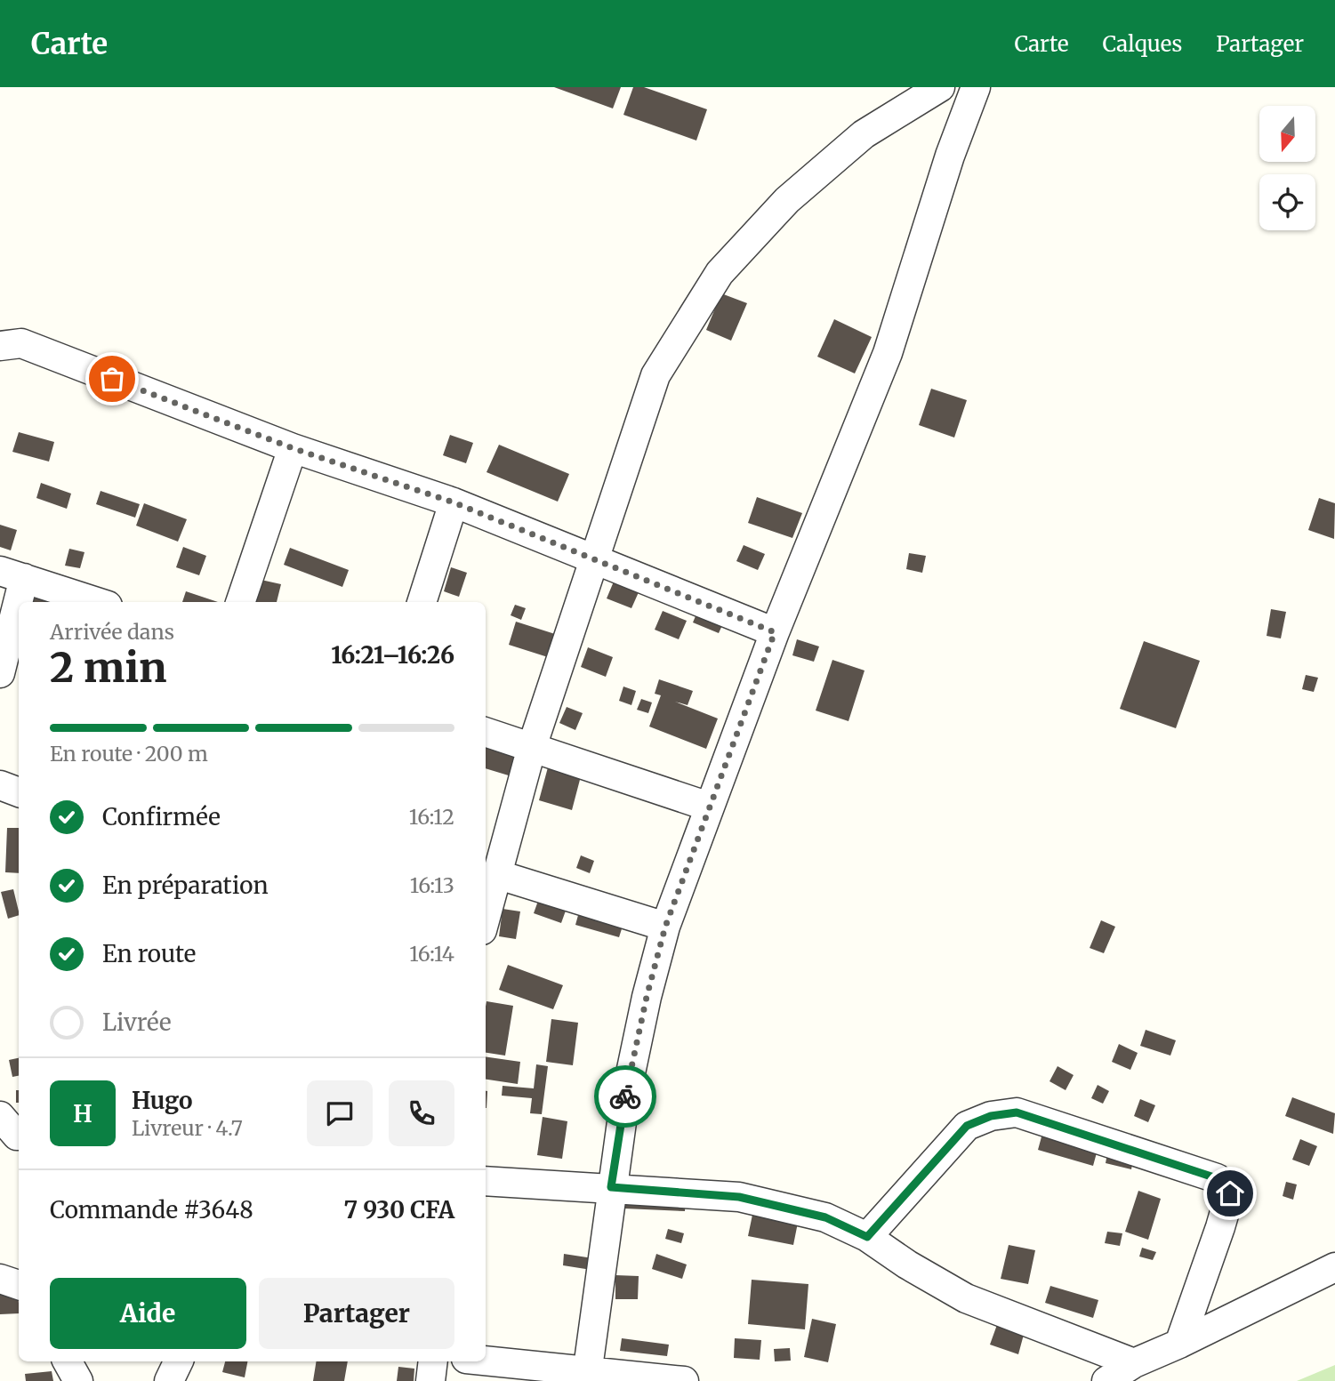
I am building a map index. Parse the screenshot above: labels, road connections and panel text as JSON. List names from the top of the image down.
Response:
{
  "north": "bottom",
  "page": {
    "header": "Carte",
    "nav": ["Carte", "Calques", "Partager"],
    "heading": ["2 min", "Arrivée dans", "16:21–16:26"],
    "panel": [
      "Hugo",
      "Livreur · 4.7",
      "Commande #3648",
      "7 930 CFA"
    ],
    "bar": "En route · 200 m",
    "list": [
      ["Confirmée", "16:12"],
      ["En préparation", "16:13"],
      ["En route", "16:14"],
      "Livrée"
    ],
    "round": "H",
    "buttons": ["Aide", "Partager"]
  }
}
